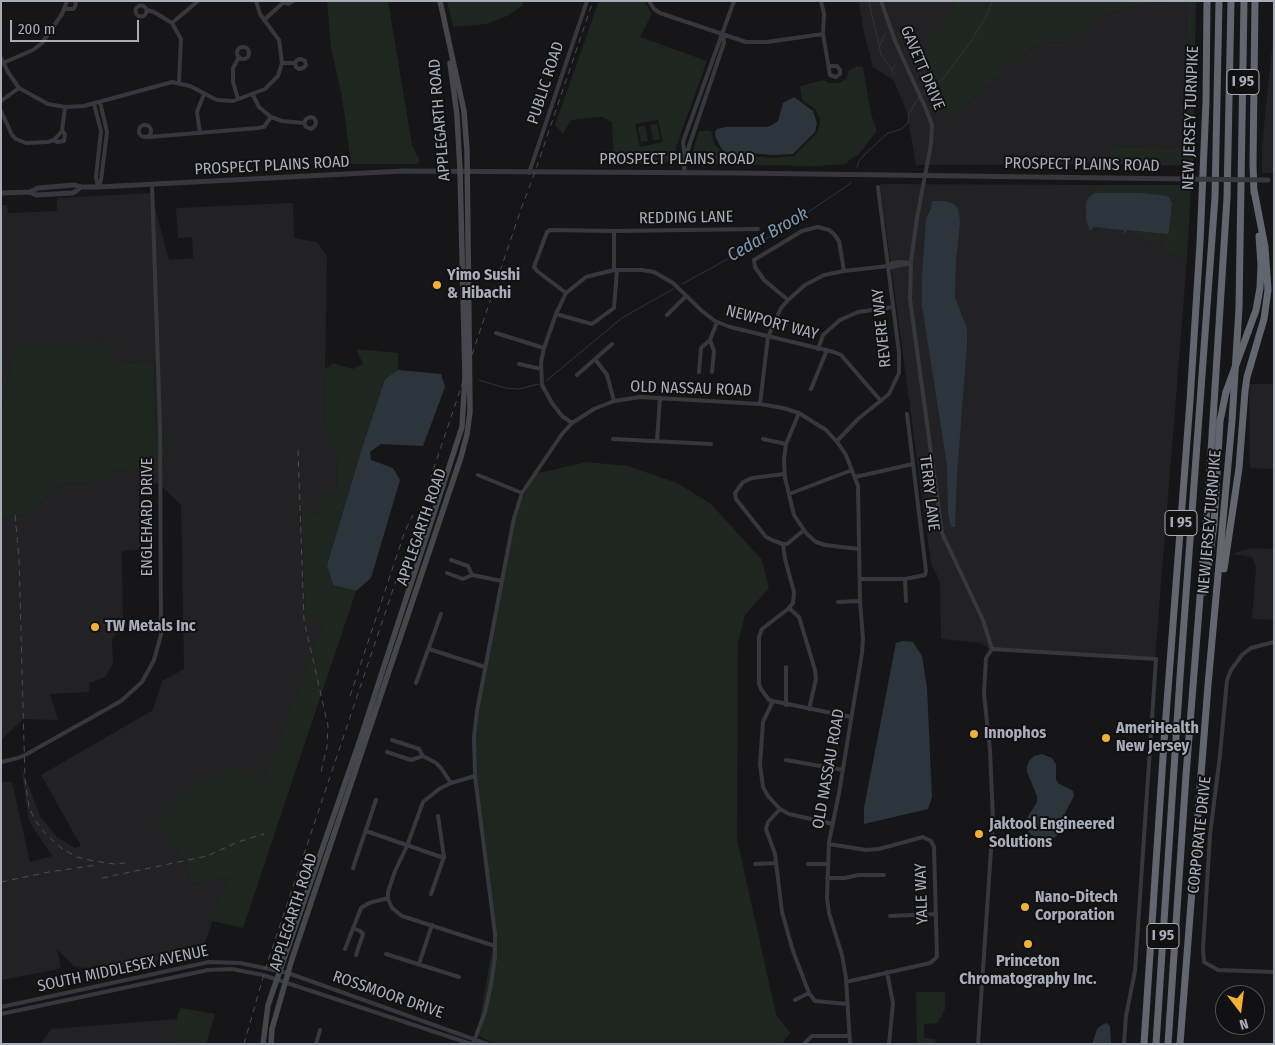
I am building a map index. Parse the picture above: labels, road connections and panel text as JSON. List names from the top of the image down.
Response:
{
  "streets": {
    "highway": ["I 95", "NEW JERSEY TURNPIKE"],
    "main road": ["APPLEGARTH ROAD"],
    "street": [
      "GAVETT DRIVE",
      "PUBLIC ROAD",
      "PROSPECT PLAINS ROAD",
      "REDDING LANE",
      "NEWPORT WAY",
      "REVERE WAY",
      "OLD NASSAU ROAD",
      "TERRY LANE",
      "ENGLEHARD DRIVE",
      "CORPORATE DRIVE",
      "YALE WAY",
      "SOUTH MIDDLESEX AVENUE",
      "ROSSMOOR DRIVE"
    ]
  },
  "crossings": [
    ["GAVETT DRIVE", "PROSPECT PLAINS ROAD"],
    ["PUBLIC ROAD", "PROSPECT PLAINS ROAD"],
    ["APPLEGARTH ROAD", "PROSPECT PLAINS ROAD"],
    ["APPLEGARTH ROAD", "SOUTH MIDDLESEX AVENUE"],
    ["APPLEGARTH ROAD", "ROSSMOOR DRIVE"],
    ["PROSPECT PLAINS ROAD", "ENGLEHARD DRIVE"],
    ["REDDING LANE", "NEWPORT WAY"],
    ["NEWPORT WAY", "REVERE WAY"],
    ["NEWPORT WAY", "OLD NASSAU ROAD"],
    ["REVERE WAY", "OLD NASSAU ROAD"],
    ["OLD NASSAU ROAD", "YALE WAY"],
    ["OLD NASSAU ROAD", "ROSSMOOR DRIVE"],
    ["SOUTH MIDDLESEX AVENUE", "ROSSMOOR DRIVE"]
  ],
  "water": ["Cedar Brook"],
  "places": [
    "Yimo Sushi & Hibachi",
    "TW Metals Inc",
    "Innophos",
    "AmeriHealth New Jersey",
    "Jaktool Engineered Solutions",
    "Nano-Ditech Corporation",
    "Princeton Chromatography Inc."
  ],
  "scale_bar": "200 m",
  "north": "bottom"
}
